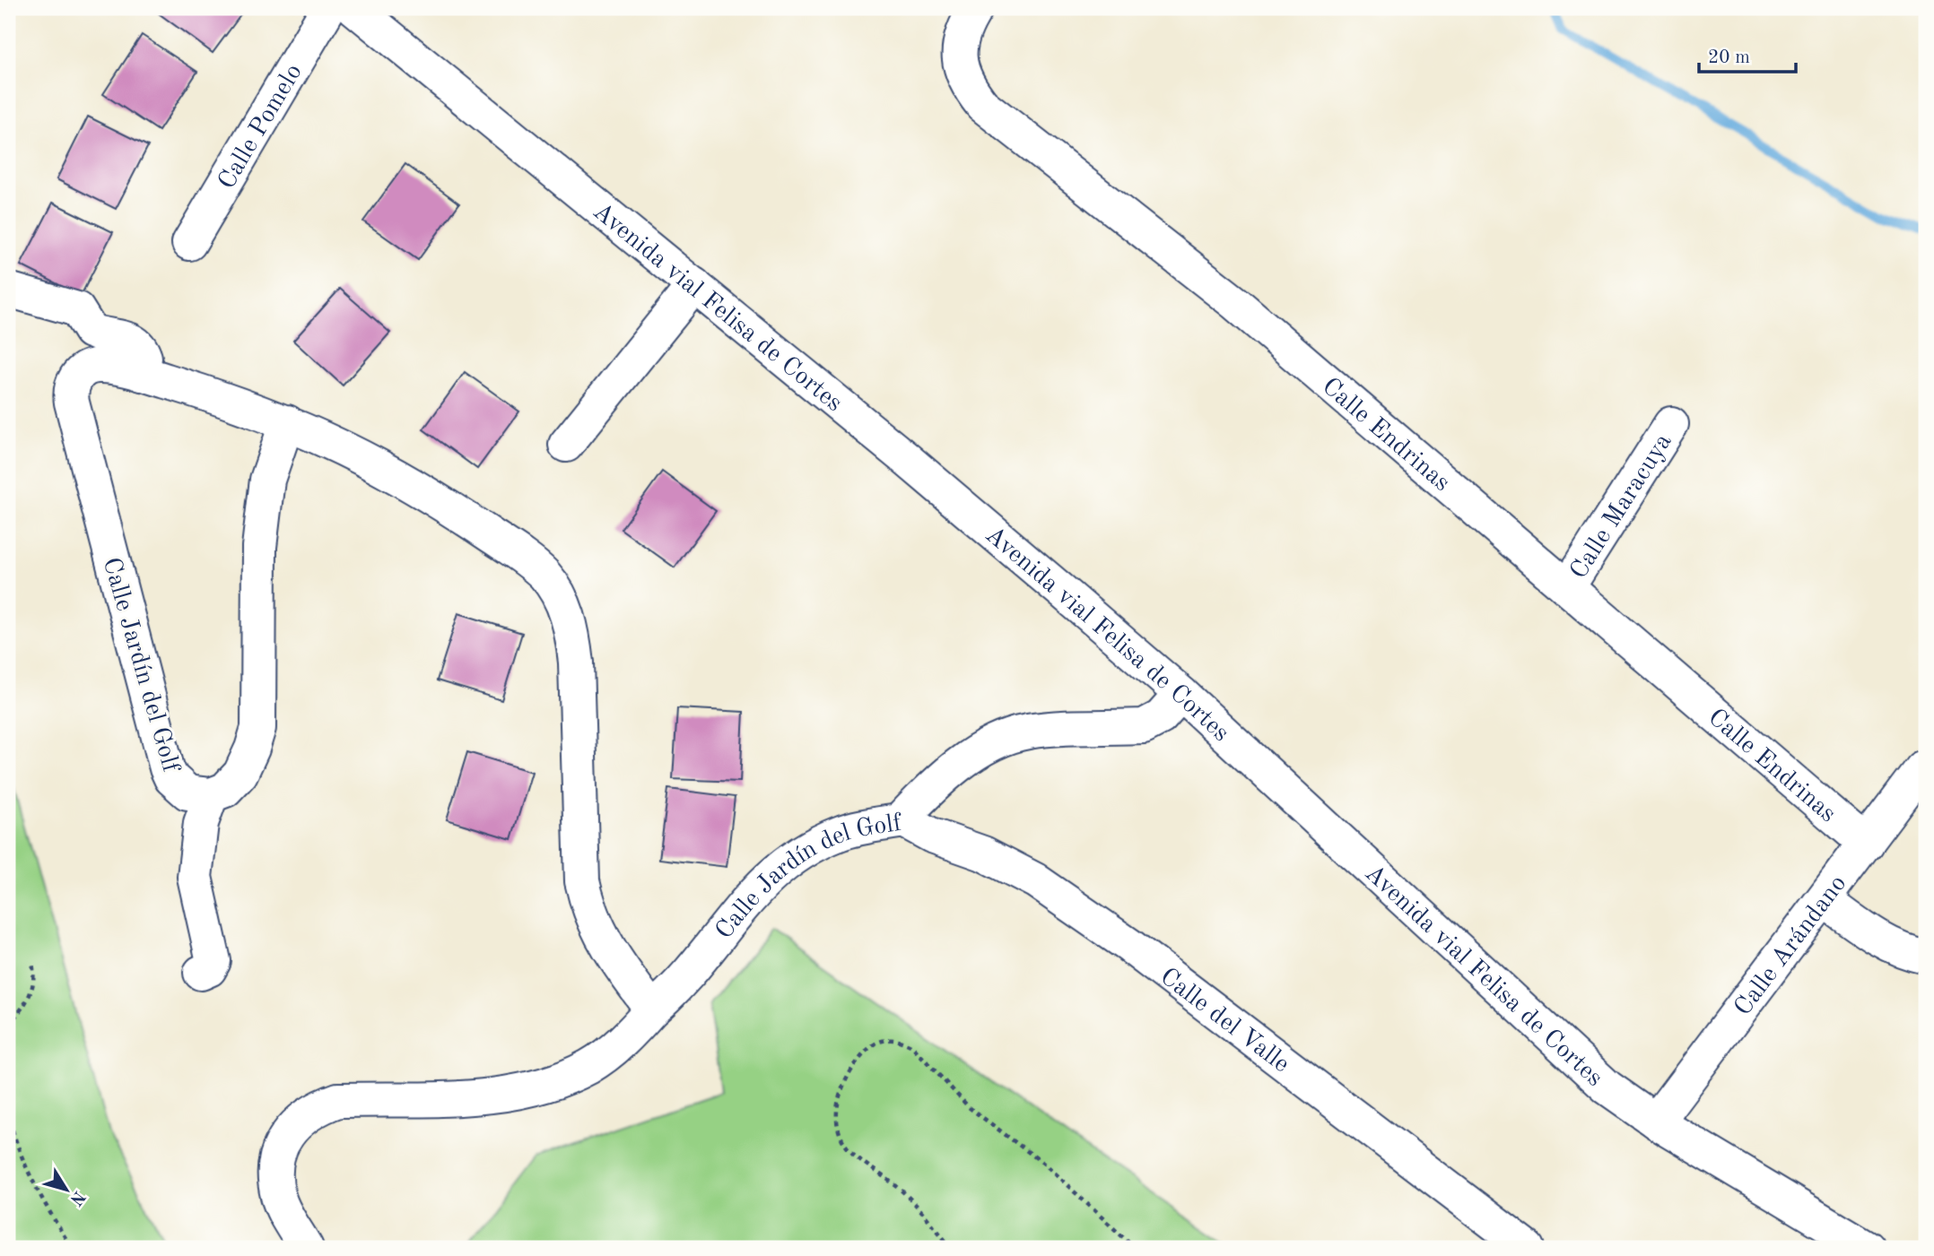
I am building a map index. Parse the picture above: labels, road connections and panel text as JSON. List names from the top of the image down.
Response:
{
  "streets": {
    "street": [
      "Calle Pomelo",
      "Avenida vial Felisa de Cortes",
      "Calle Endrinas",
      "Calle Maracuya",
      "Calle Jardín del Golf",
      "Calle Arándano",
      "Calle del Valle"
    ]
  },
  "crossings": [
    ["Avenida vial Felisa de Cortes", "Calle Jardín del Golf"],
    ["Avenida vial Felisa de Cortes", "Calle Arándano"],
    ["Calle Endrinas", "Calle Maracuya"],
    ["Calle Endrinas", "Calle Arándano"],
    ["Calle Jardín del Golf", "Calle del Valle"]
  ],
  "scale_bar": "20 m",
  "north": "bottom right"
}
